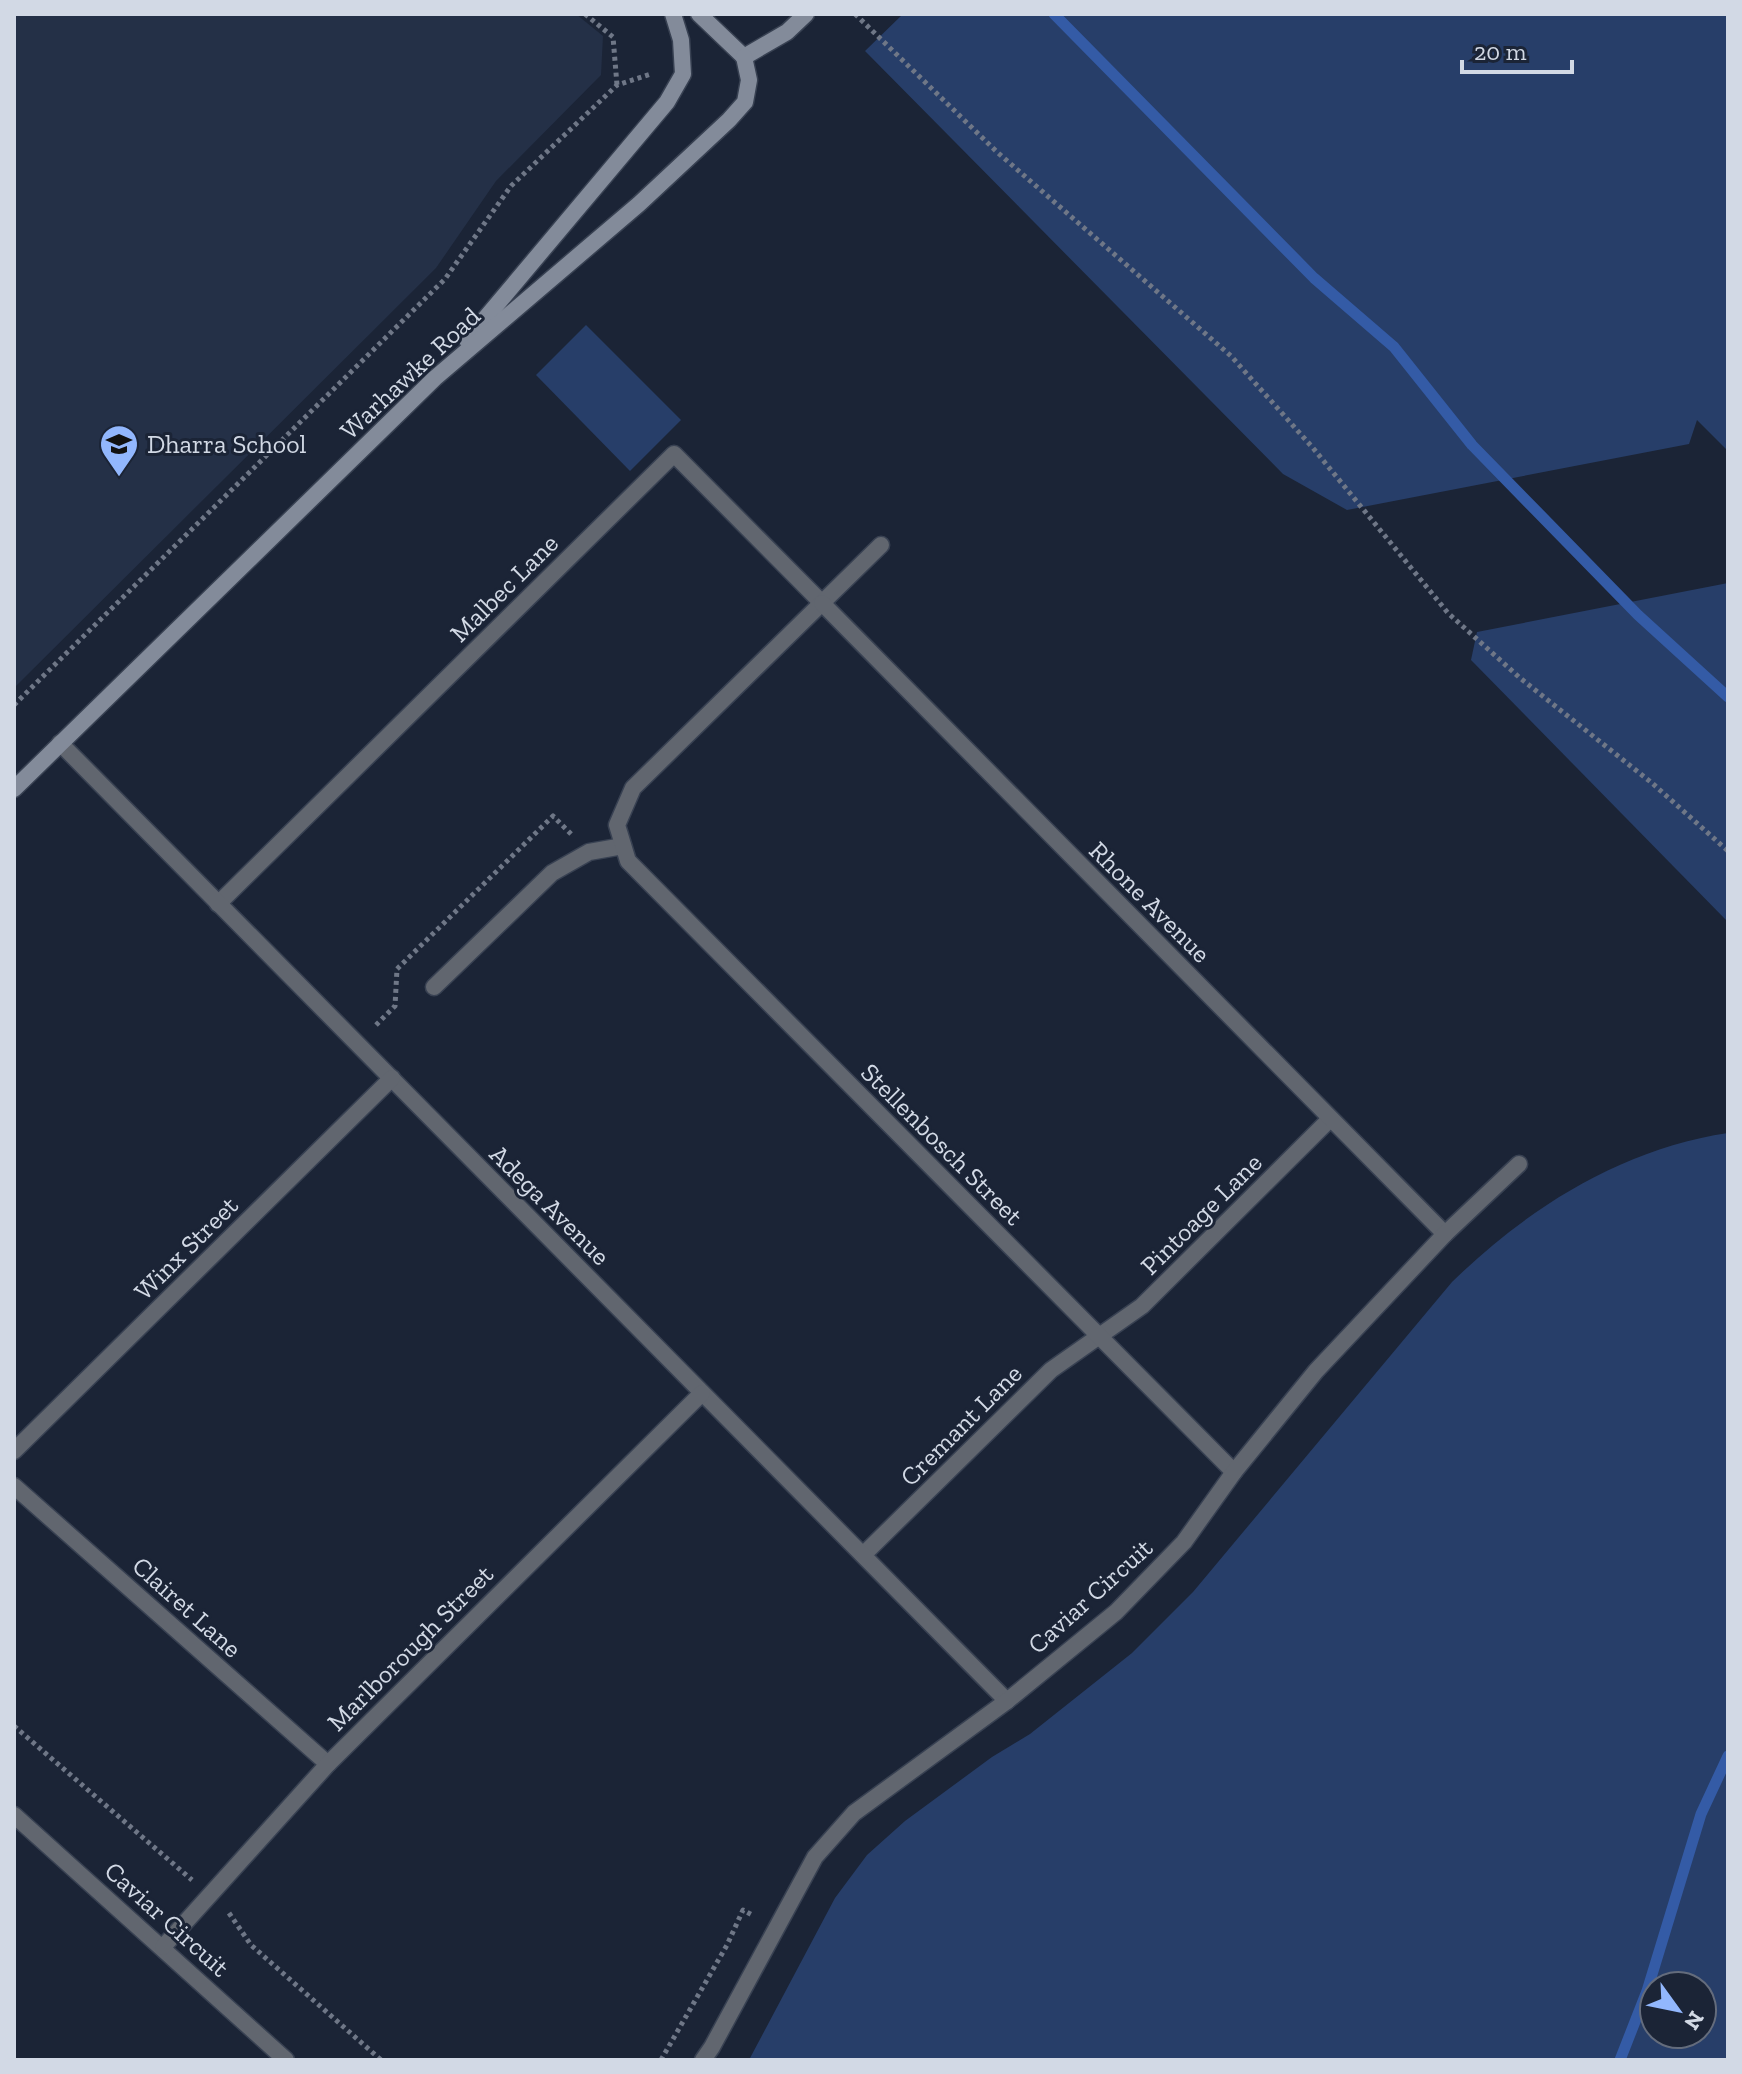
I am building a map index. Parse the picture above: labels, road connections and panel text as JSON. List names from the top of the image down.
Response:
{
  "streets": {
    "street": [
      "Warhawke Road",
      "Malbec Lane",
      "Rhone Avenue",
      "Stellenbosch Street",
      "Adega Avenue",
      "Pintoage Lane",
      "Winx Street",
      "Cremant Lane",
      "Caviar Circuit",
      "Clairet Lane",
      "Marlborough Street"
    ]
  },
  "crossings": [
    ["Warhawke Road", "Adega Avenue"],
    ["Malbec Lane", "Rhone Avenue"],
    ["Malbec Lane", "Adega Avenue"],
    ["Rhone Avenue", "Pintoage Lane"],
    ["Rhone Avenue", "Caviar Circuit"],
    ["Stellenbosch Street", "Pintoage Lane"],
    ["Stellenbosch Street", "Cremant Lane"],
    ["Stellenbosch Street", "Caviar Circuit"],
    ["Adega Avenue", "Winx Street"],
    ["Adega Avenue", "Cremant Lane"],
    ["Adega Avenue", "Caviar Circuit"],
    ["Adega Avenue", "Marlborough Street"],
    ["Pintoage Lane", "Cremant Lane"],
    ["Caviar Circuit", "Marlborough Street"],
    ["Clairet Lane", "Marlborough Street"]
  ],
  "places": {
    "school or university": ["Dharra School"]
  },
  "scale_bar": "20 m",
  "north": "bottom right"
}
